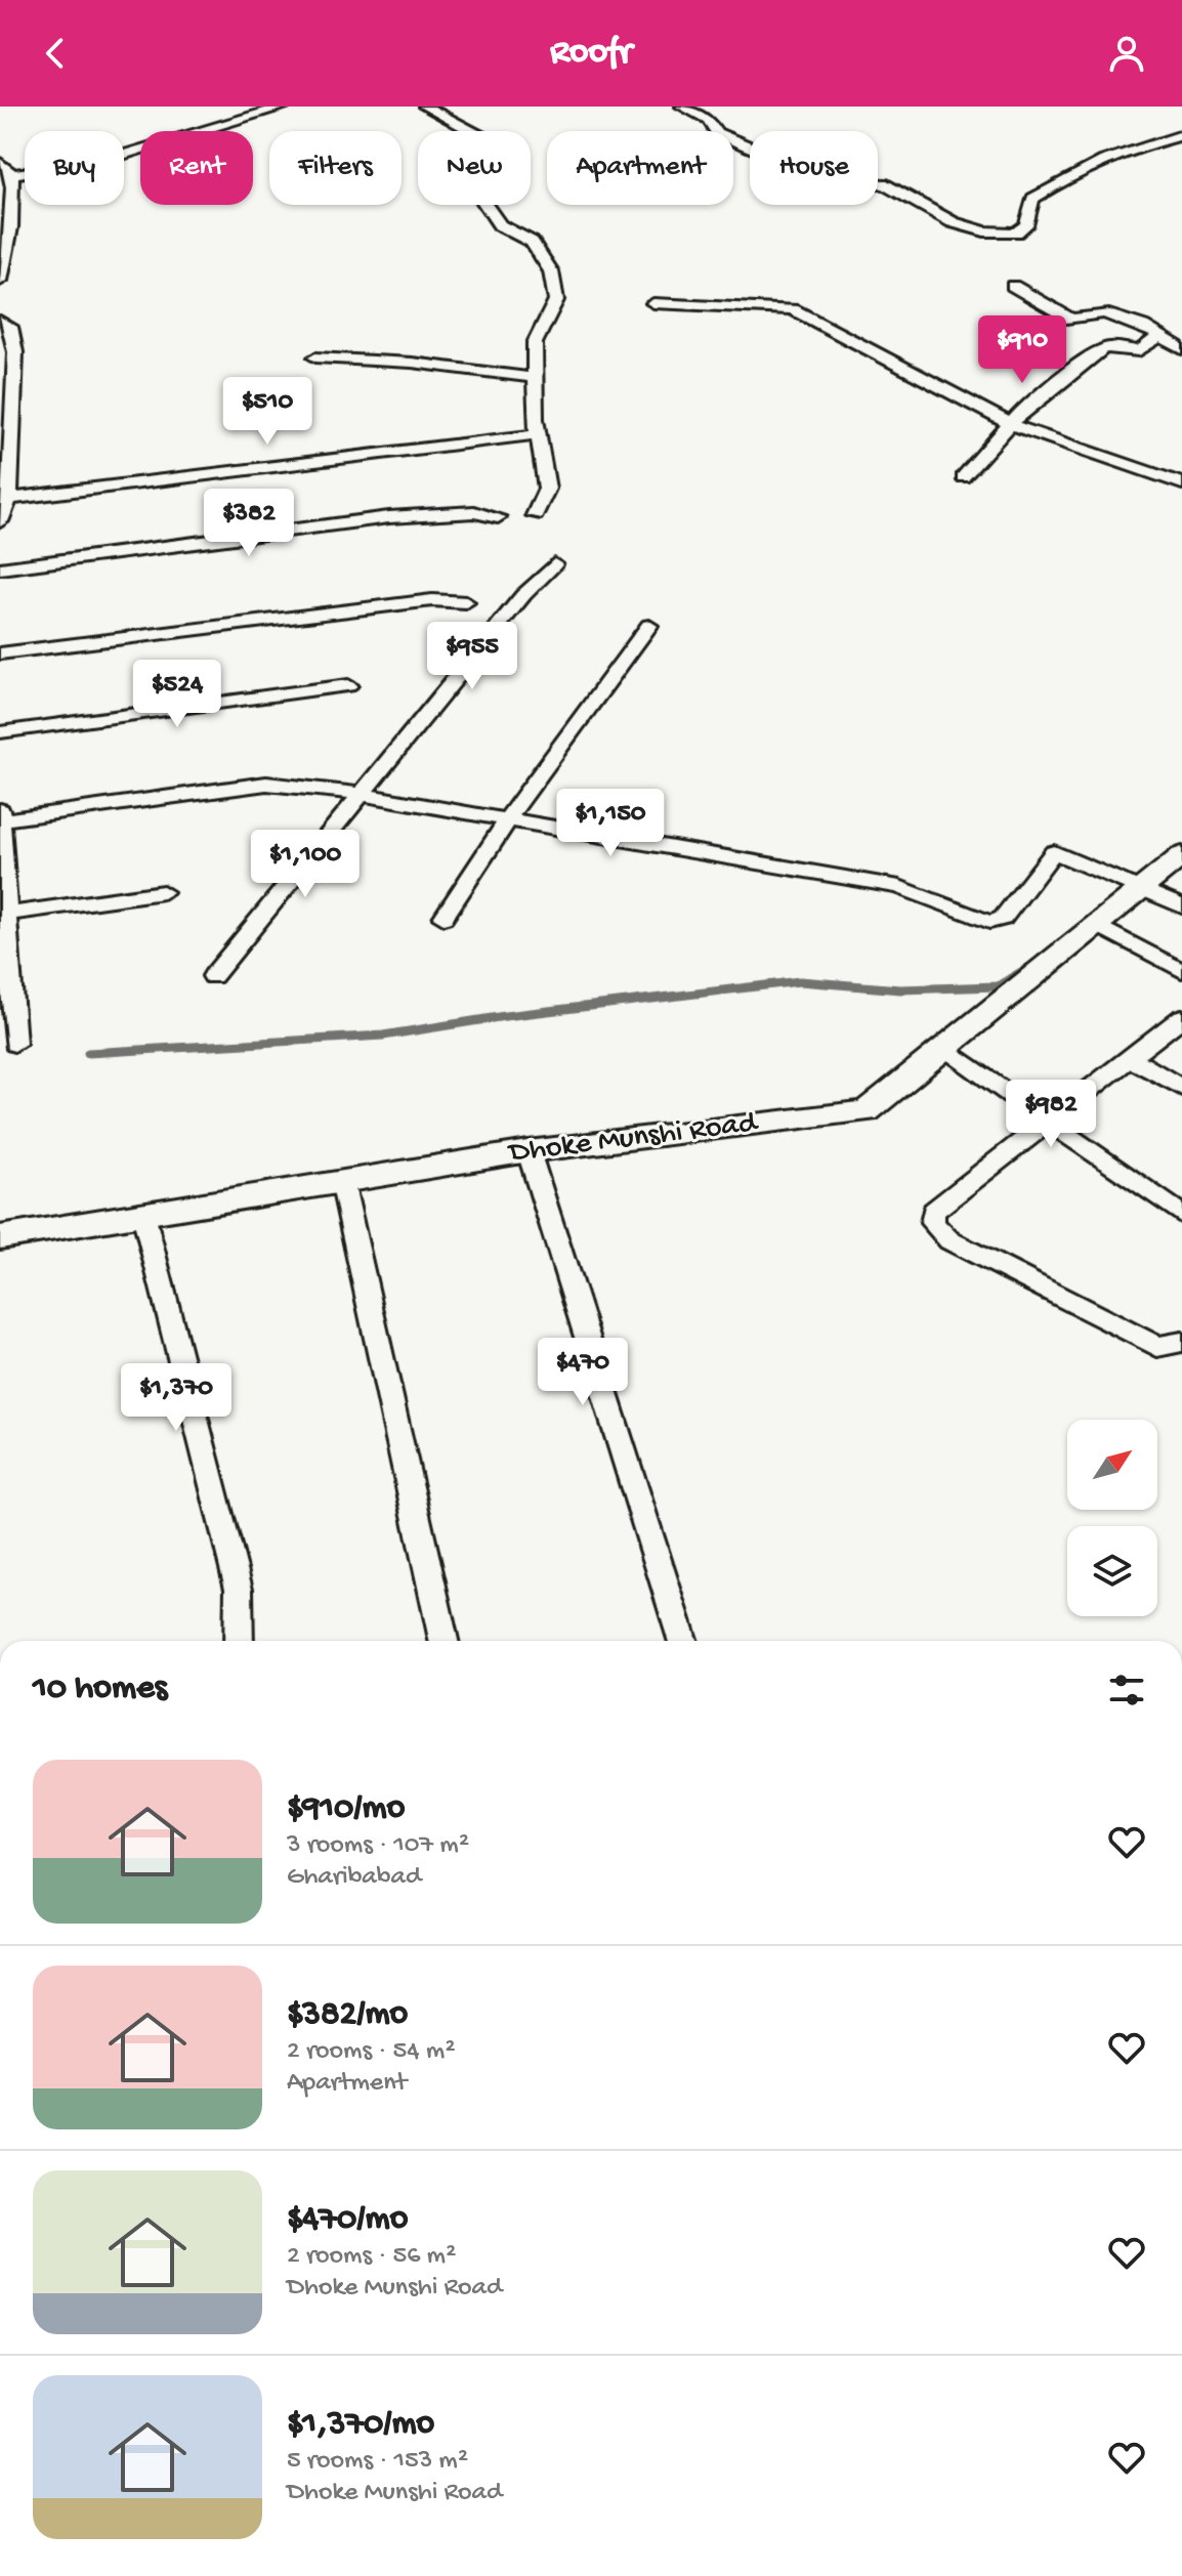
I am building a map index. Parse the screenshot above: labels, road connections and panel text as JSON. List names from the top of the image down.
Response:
{
  "streets": {
    "street": ["Dhoke Munshi Road"]
  },
  "north": "top right",
  "page": {
    "header": "Roofr",
    "chip": [
      "Buy",
      "Rent",
      "Filters",
      "New",
      "Apartment",
      "House"
    ],
    "price": [
      "$910",
      "$510",
      "$382",
      "$955",
      "$524",
      "$1,150",
      "$1,100",
      "$982",
      "$470",
      "$1,370"
    ],
    "heading": "10 homes",
    "list": [
      {
        "name": "$910/mo",
        "note": "3 rooms · 107 m² · Gharibabad"
      },
      {
        "name": "$382/mo",
        "note": "2 rooms · 54 m² · Apartment"
      },
      {
        "name": "$470/mo",
        "note": "2 rooms · 56 m² · Dhoke Munshi Road"
      },
      {
        "name": "$1,370/mo",
        "note": "5 rooms · 153 m² · Dhoke Munshi Road"
      }
    ]
  }
}
